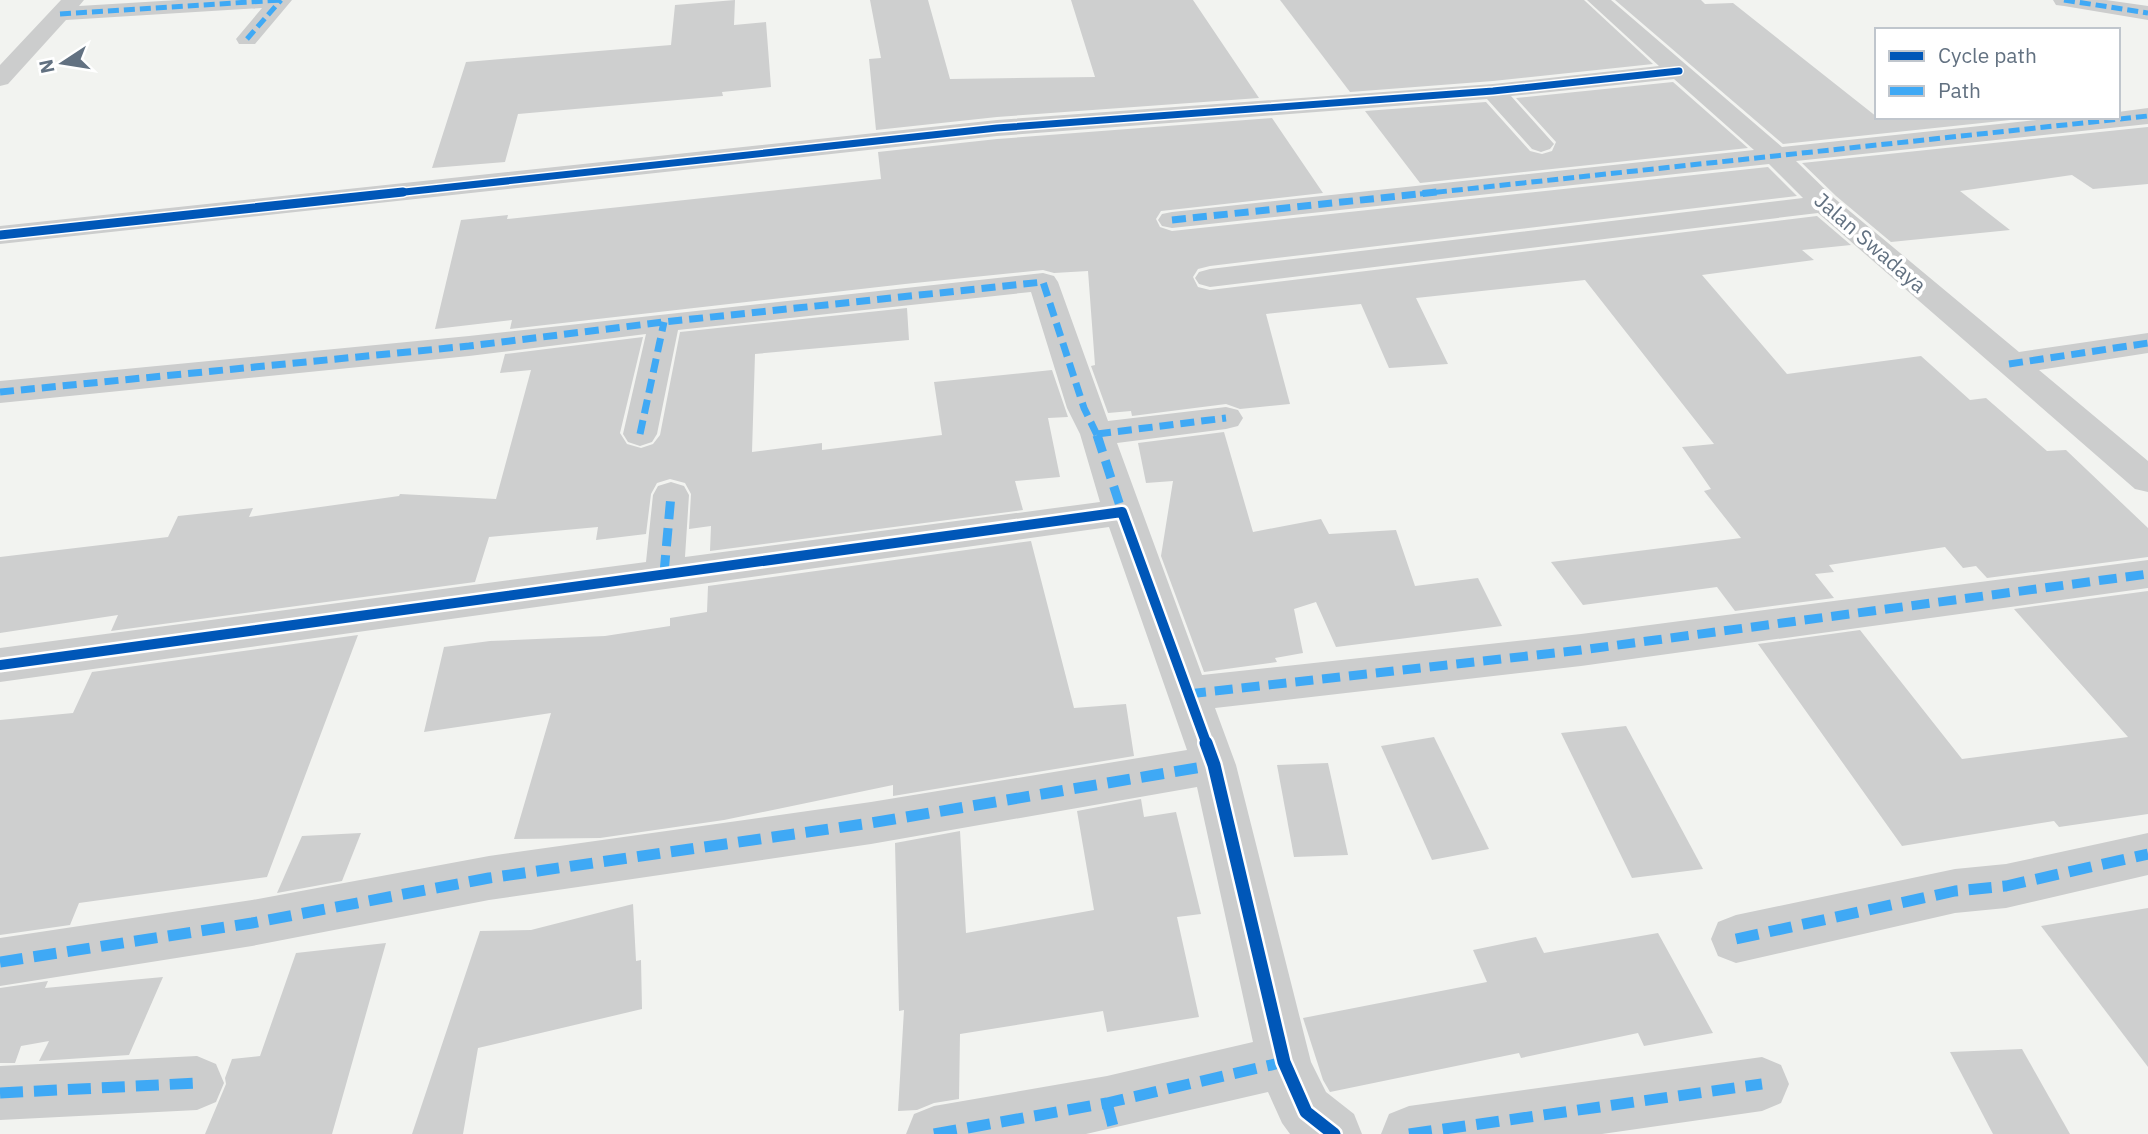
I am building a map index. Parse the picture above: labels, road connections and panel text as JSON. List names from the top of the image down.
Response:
{
  "streets": {
    "street": ["Jalan Swadaya"]
  },
  "legend": ["Cycle path", "Path"],
  "north": "left"
}
